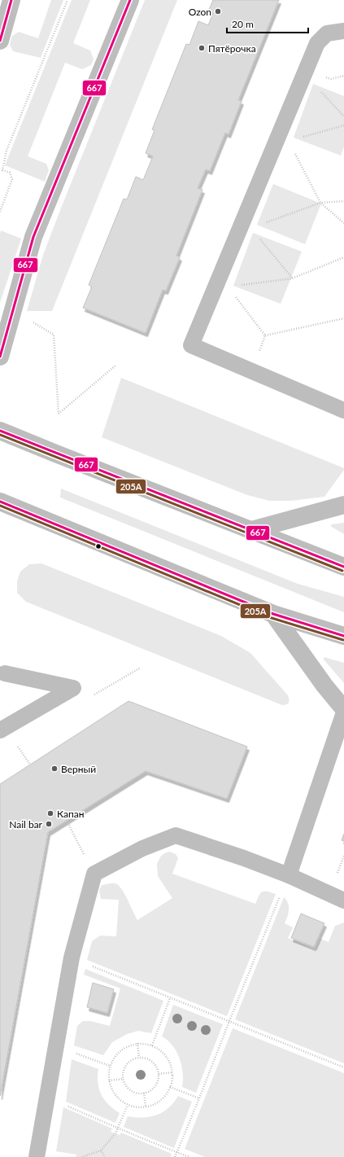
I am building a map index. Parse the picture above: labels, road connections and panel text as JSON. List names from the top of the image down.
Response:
{
  "places": [
    "Ozon",
    "Пятёрочка",
    "Верный",
    "Капан",
    "Nail bar"
  ],
  "lines": ["transit line 667", "transit line 205А"],
  "scale_bar": "20 m"
}
